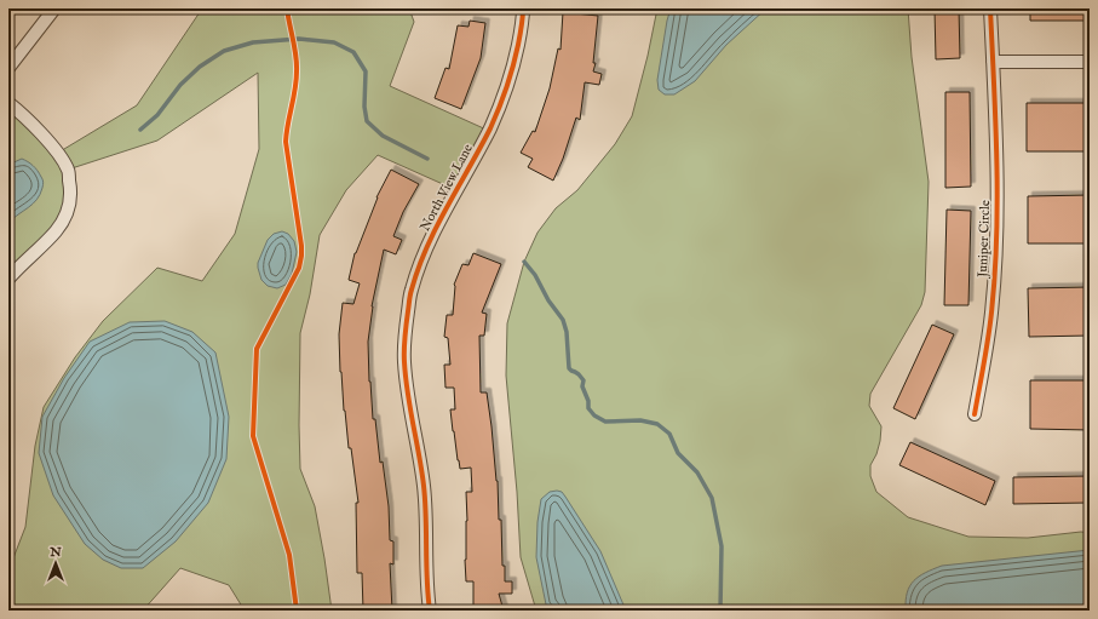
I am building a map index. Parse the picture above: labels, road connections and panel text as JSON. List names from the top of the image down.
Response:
{
  "streets": {
    "street": ["North View Lane", "Juniper Circle"]
  },
  "north": "top"
}
